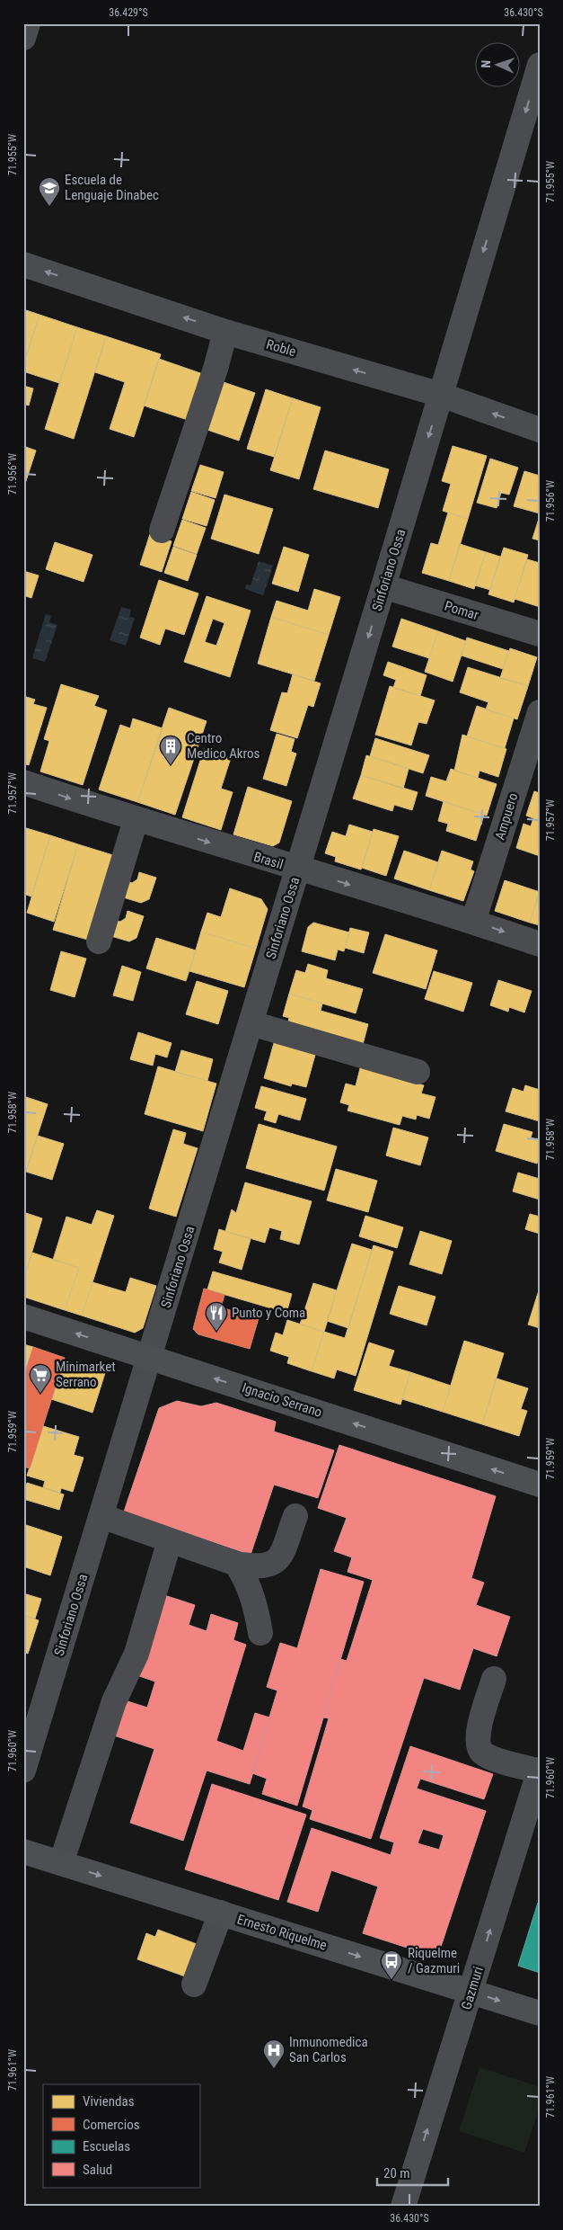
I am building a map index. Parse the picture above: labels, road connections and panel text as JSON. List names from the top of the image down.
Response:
{
  "streets": {
    "main road": ["Ignacio Serrano", "Ernesto Riquelme"],
    "street": [
      "Roble",
      "Sinforiano Ossa",
      "Pomar",
      "Ampuero",
      "Brasil",
      "Gazmuri"
    ]
  },
  "crossings": [
    ["Roble", "Sinforiano Ossa"],
    ["Sinforiano Ossa", "Pomar"],
    ["Sinforiano Ossa", "Brasil"],
    ["Sinforiano Ossa", "Ignacio Serrano"],
    ["Ampuero", "Brasil"],
    ["Ernesto Riquelme", "Gazmuri"]
  ],
  "one_way": [
    "Roble",
    "Sinforiano Ossa",
    "Ignacio Serrano",
    "Ernesto Riquelme",
    "Gazmuri"
  ],
  "places": {
    "school or university": ["Escuela de Lenguaje Dinabec"],
    "building": ["Centro Medico Akros"],
    "restaurant": ["Punto y Coma"],
    "supermarket": ["Minimarket Serrano"],
    "bus stop": ["Riquelme / Gazmuri"],
    "hospital": ["Inmunomedica San Carlos"]
  },
  "legend": [
    "Viviendas",
    "Comercios",
    "Escuelas",
    "Salud"
  ],
  "scale_bar": "20 m",
  "north": "left",
  "coordinates": [
    "36.429°S",
    "36.430°S",
    "71.955°W",
    "71.956°W",
    "71.957°W",
    "71.958°W",
    "71.959°W",
    "71.960°W",
    "71.961°W"
  ]
}
